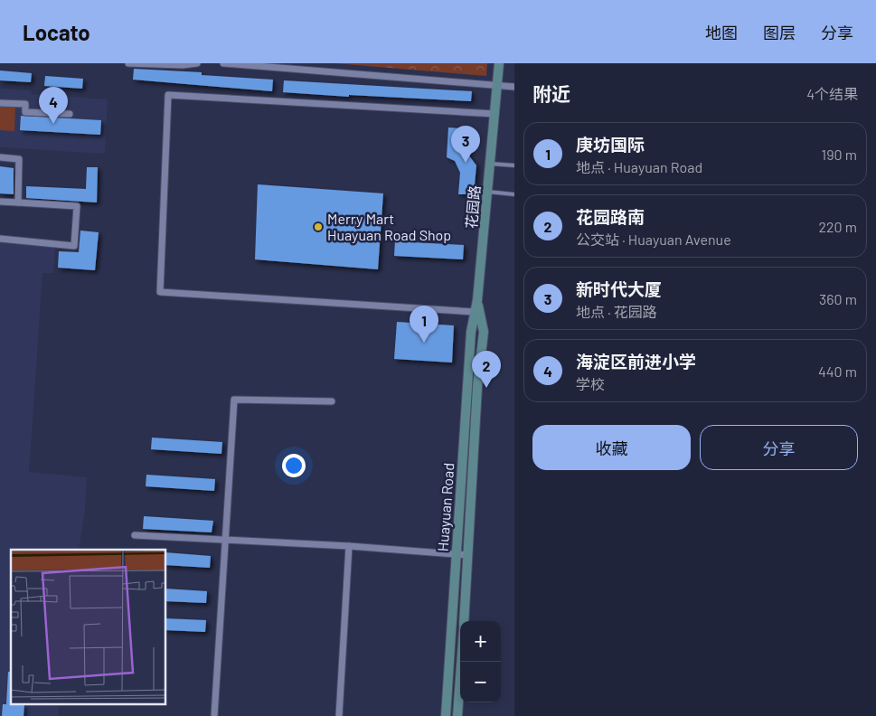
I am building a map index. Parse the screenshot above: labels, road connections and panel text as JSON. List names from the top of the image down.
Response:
{
  "streets": {
    "street": ["花园路", "Huayuan Road"]
  },
  "crossings": [
    ["花园路", "Huayuan Road"]
  ],
  "places": ["Merry Mart Huayuan Road Shop"],
  "page": {
    "header": "Locato",
    "nav": ["地图", "图层", "分享"],
    "heading": ["附近", "4个结果"],
    "pins": [
      "4",
      "3",
      "1",
      "2"
    ],
    "list": [
      {
        "mark": "1",
        "name": "庚坊国际",
        "note": "地点 · Huayuan Road",
        "value": "190 m"
      },
      {
        "mark": "2",
        "name": "花园路南",
        "note": "公交站 · Huayuan Avenue",
        "value": "220 m"
      },
      {
        "mark": "3",
        "name": "新时代大厦",
        "note": "地点 · 花园路",
        "value": "360 m"
      },
      {
        "mark": "4",
        "name": "海淀区前进小学",
        "note": "学校",
        "value": "440 m"
      }
    ],
    "buttons": ["收藏", "分享"],
    "map_buttons": ["+", "−"]
  }
}
